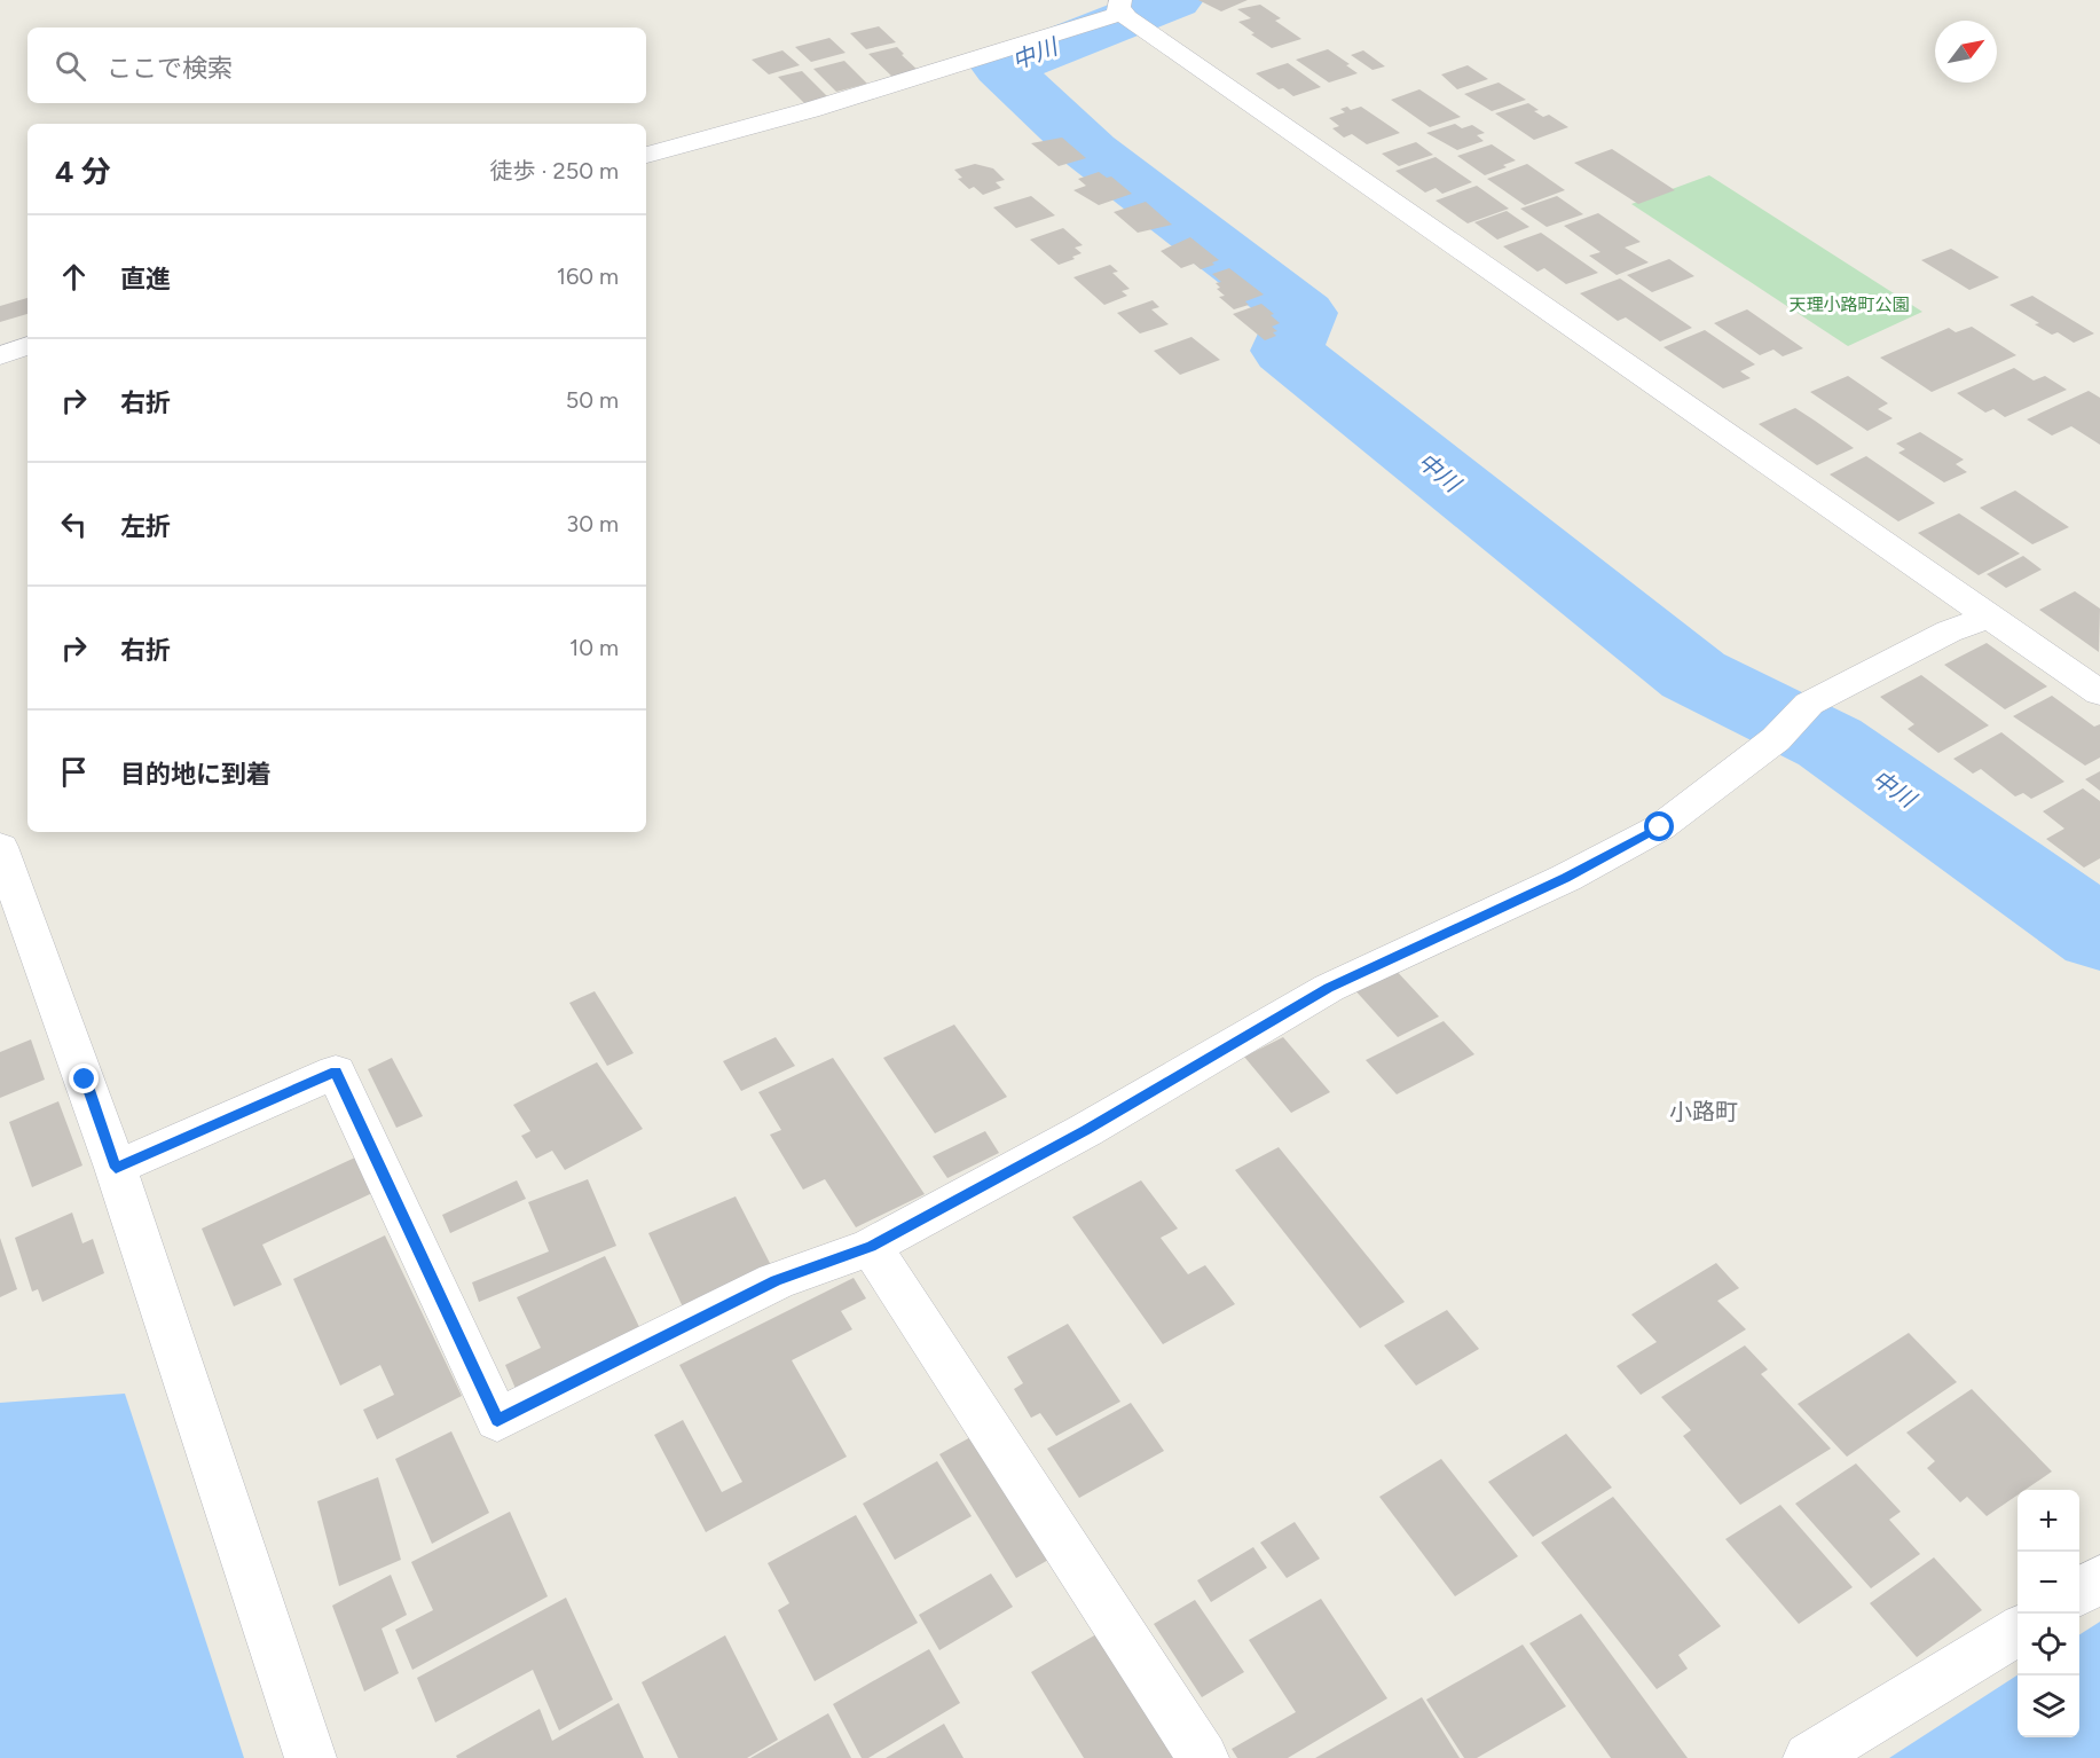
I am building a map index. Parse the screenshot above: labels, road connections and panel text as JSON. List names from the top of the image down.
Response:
{
  "districts": ["小路町"],
  "water": ["中川"],
  "parks": ["天理小路町公園"],
  "north": "top right",
  "page": {
    "search": "ここで検索",
    "heading": ["4 分", "徒歩 · 250 m"],
    "list": [
      ["直進", "160 m"],
      ["右折", "50 m"],
      ["左折", "30 m"],
      ["右折", "10 m"],
      "目的地に到着"
    ],
    "map_buttons": ["+", "−"]
  }
}
